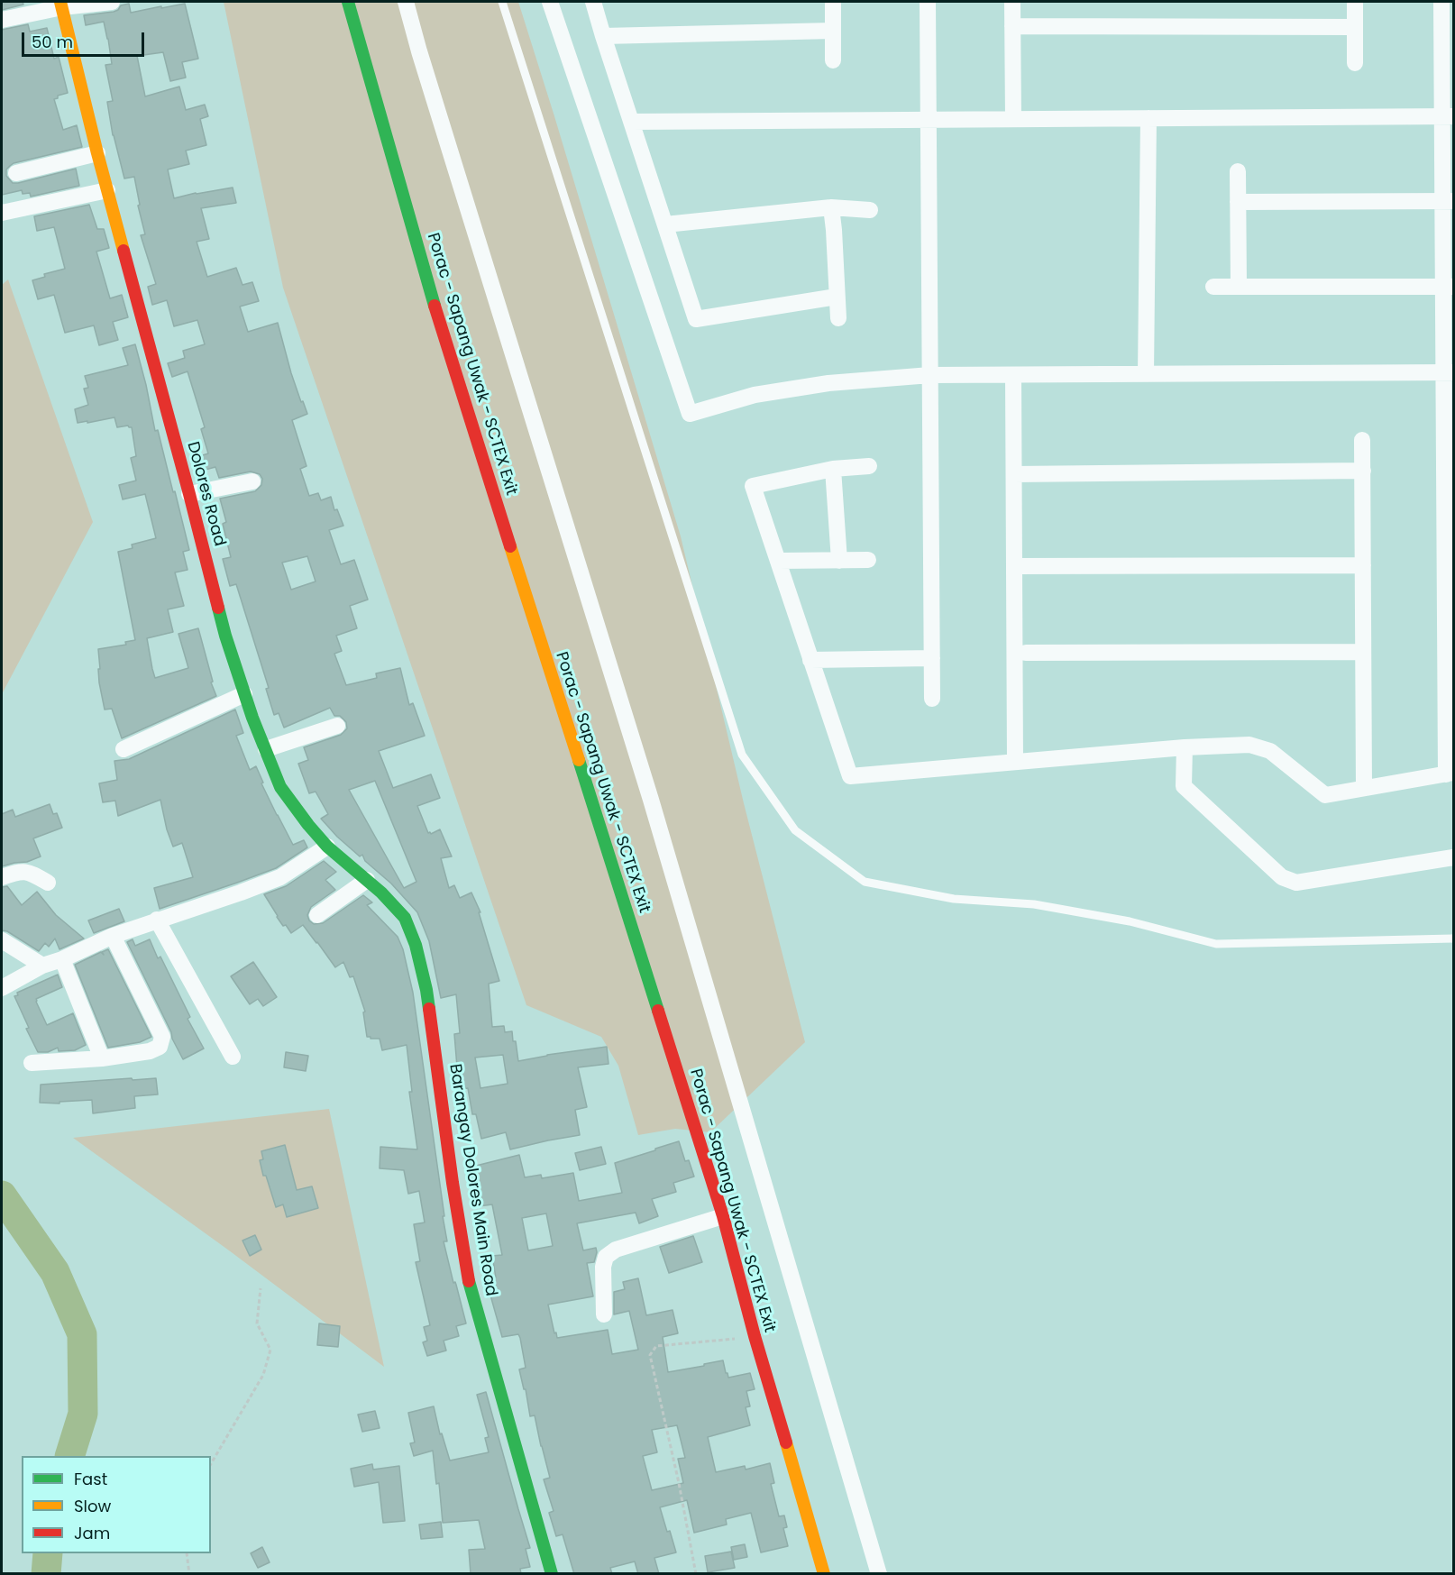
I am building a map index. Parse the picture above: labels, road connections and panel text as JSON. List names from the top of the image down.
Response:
{
  "streets": {
    "street": ["Porac - Sapang Uwak - SCTEX Exit", "Dolores Road", "Barangay Dolores Main Road"]
  },
  "crossings": [
    ["Dolores Road", "Barangay Dolores Main Road"]
  ],
  "legend": ["Fast", "Slow", "Jam"],
  "scale_bar": "50 m"
}
